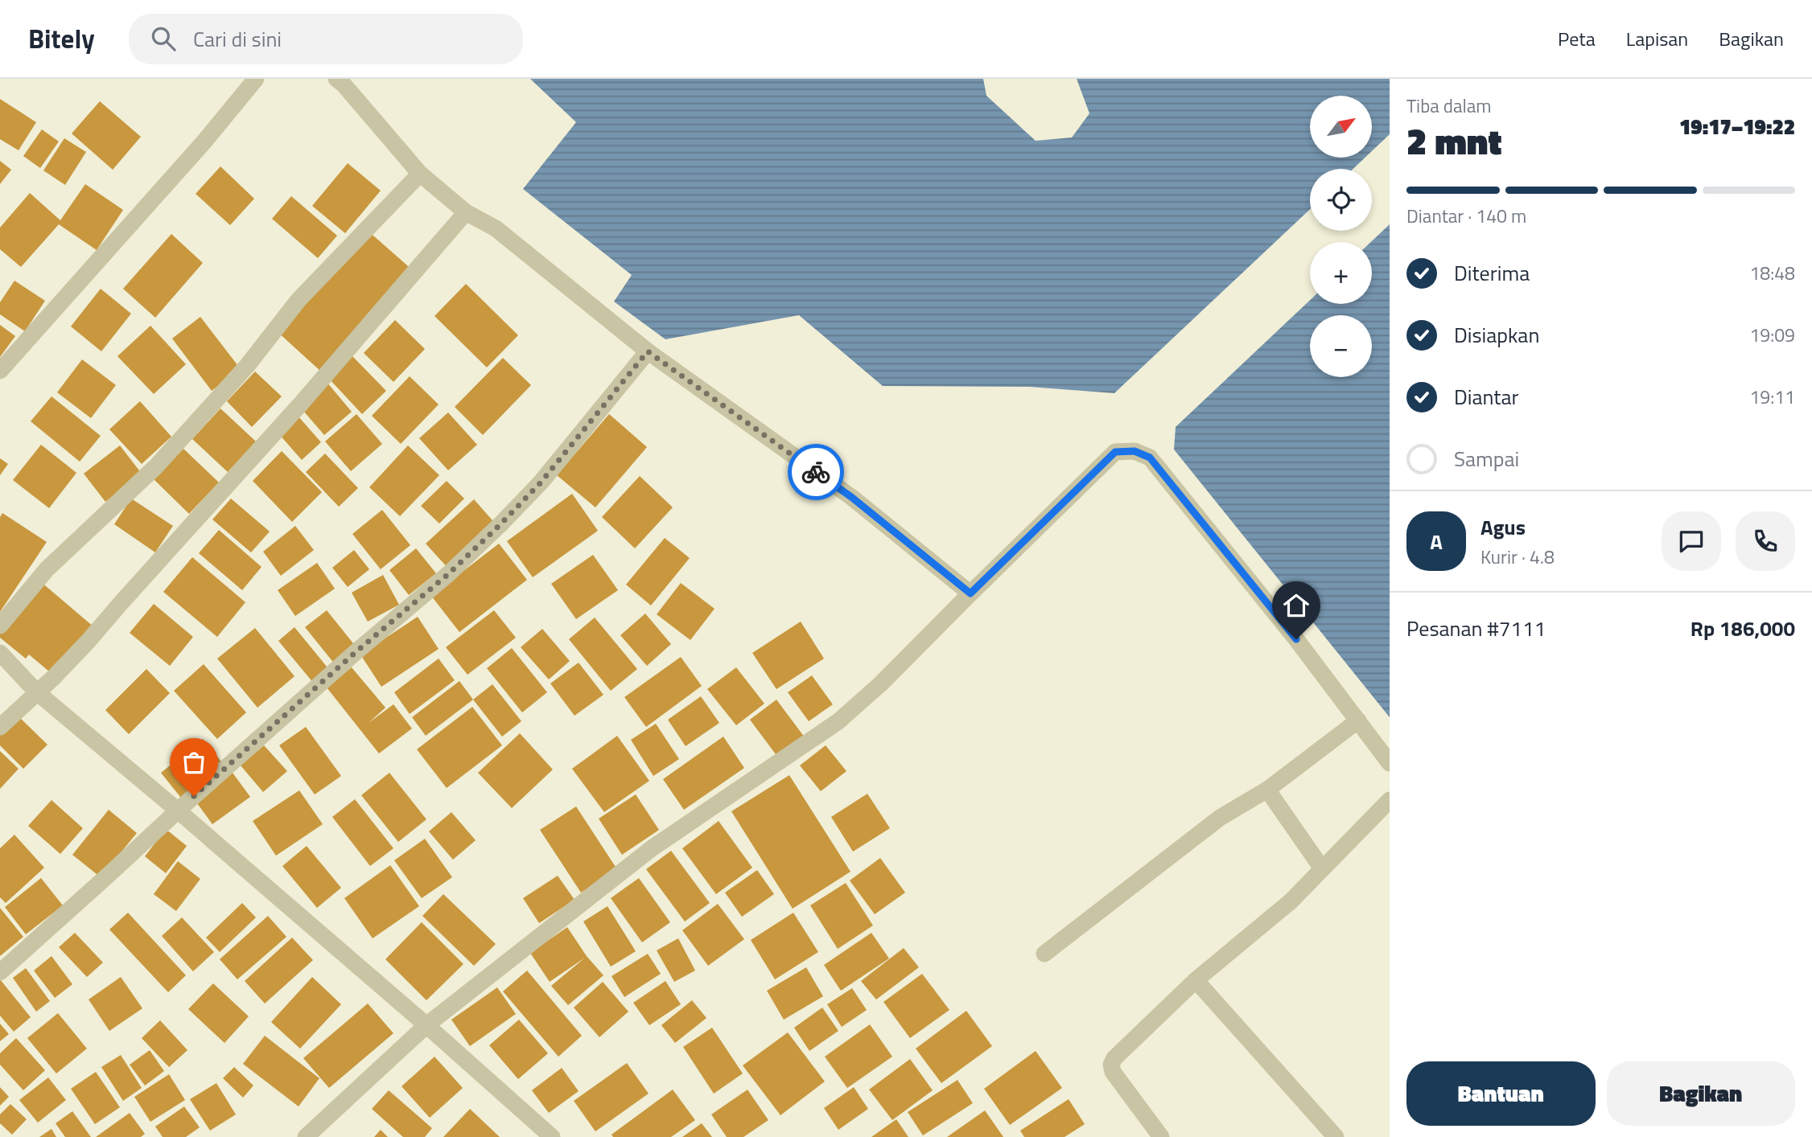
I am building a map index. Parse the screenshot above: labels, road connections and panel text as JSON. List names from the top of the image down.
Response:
{
  "north": "top right",
  "page": {
    "header": "Bitely",
    "search": "Cari di sini",
    "nav": ["Peta", "Lapisan", "Bagikan"],
    "heading": ["2 mnt", "Tiba dalam", "19:17–19:22"],
    "panel": [
      "Agus",
      "Kurir · 4.8",
      "Pesanan #7111",
      "Rp 186,000"
    ],
    "map_buttons": ["+", "−"],
    "bar": "Diantar · 140 m",
    "list": [
      ["Diterima", "18:48"],
      ["Disiapkan", "19:09"],
      ["Diantar", "19:11"],
      "Sampai"
    ],
    "round": "A",
    "buttons": ["Bantuan", "Bagikan"]
  }
}
